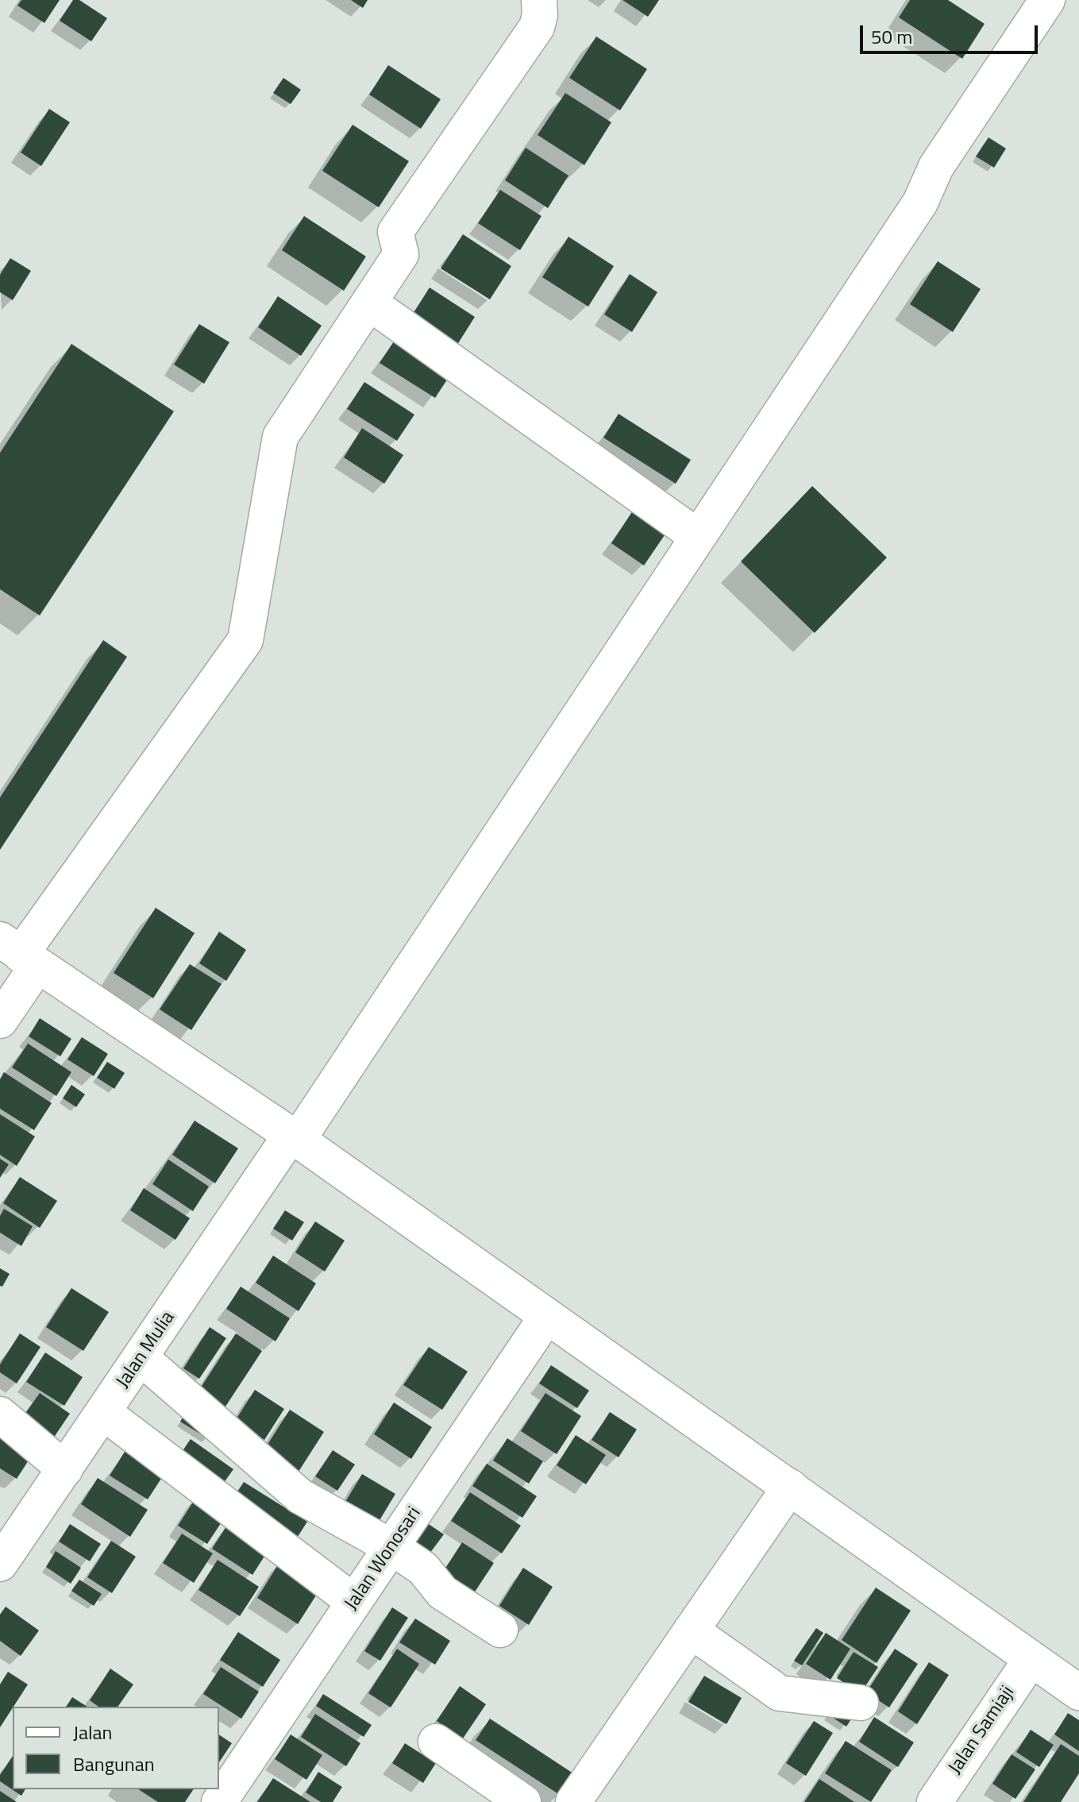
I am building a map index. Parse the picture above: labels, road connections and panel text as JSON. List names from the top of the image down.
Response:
{
  "streets": {
    "street": ["Jalan Mulia", "Jalan Wonosari", "Jalan Samiaji"]
  },
  "legend": ["Jalan", "Bangunan"],
  "scale_bar": "50 m"
}
